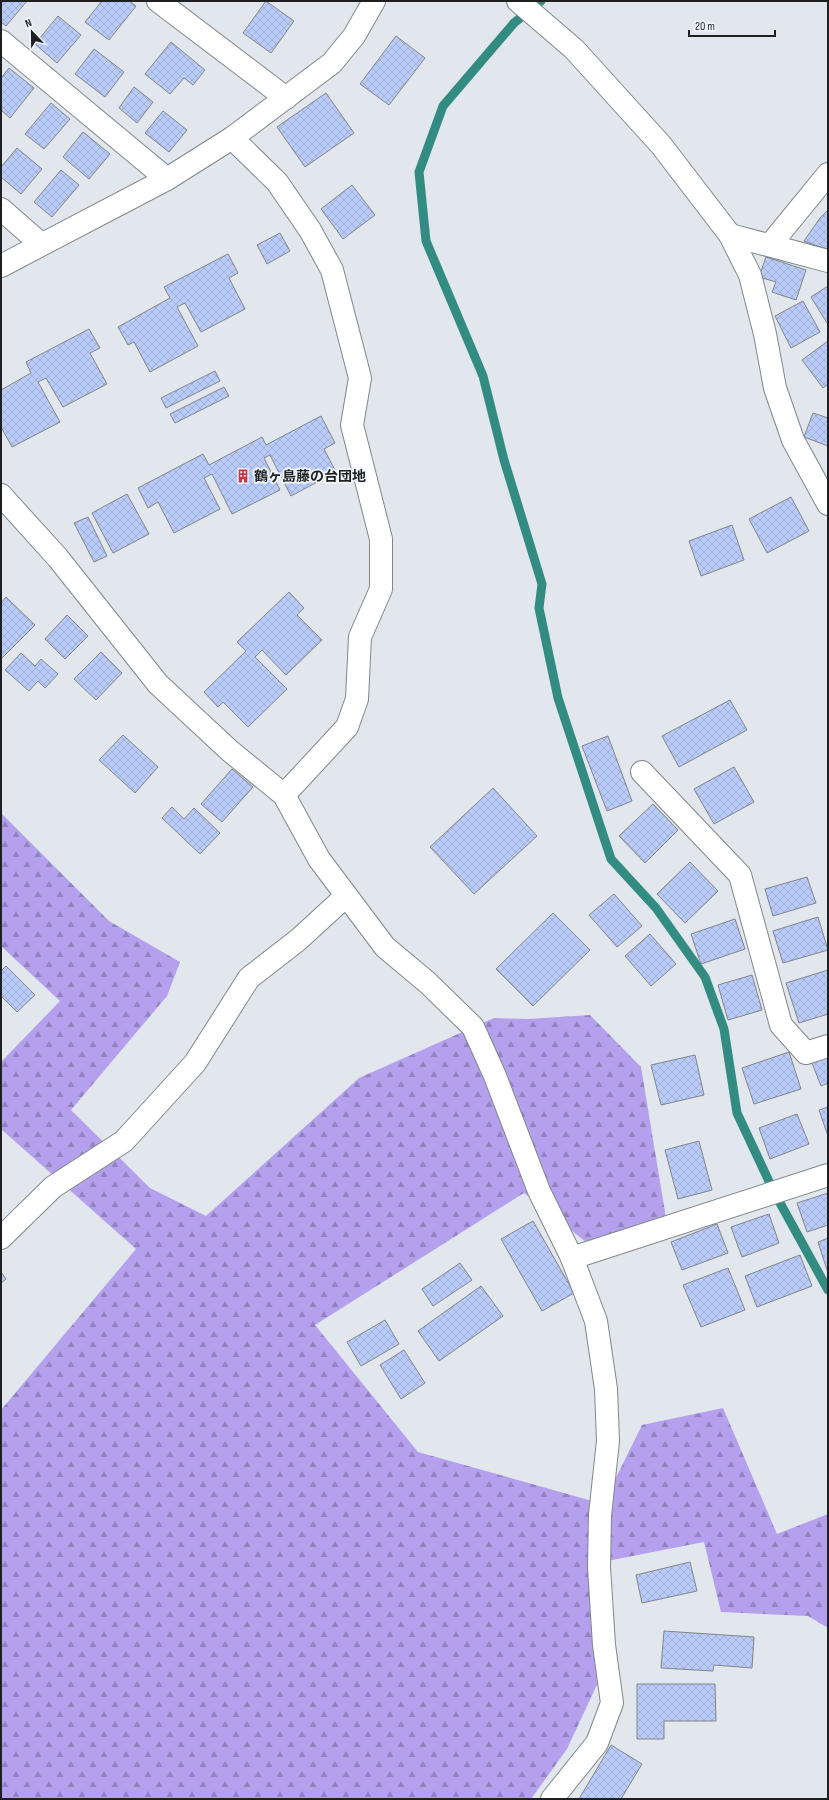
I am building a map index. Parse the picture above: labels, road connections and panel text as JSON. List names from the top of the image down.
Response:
{
  "places": {
    "building": ["鶴ヶ島藤の台団地"]
  },
  "scale_bar": "20 m",
  "north": "top"
}
